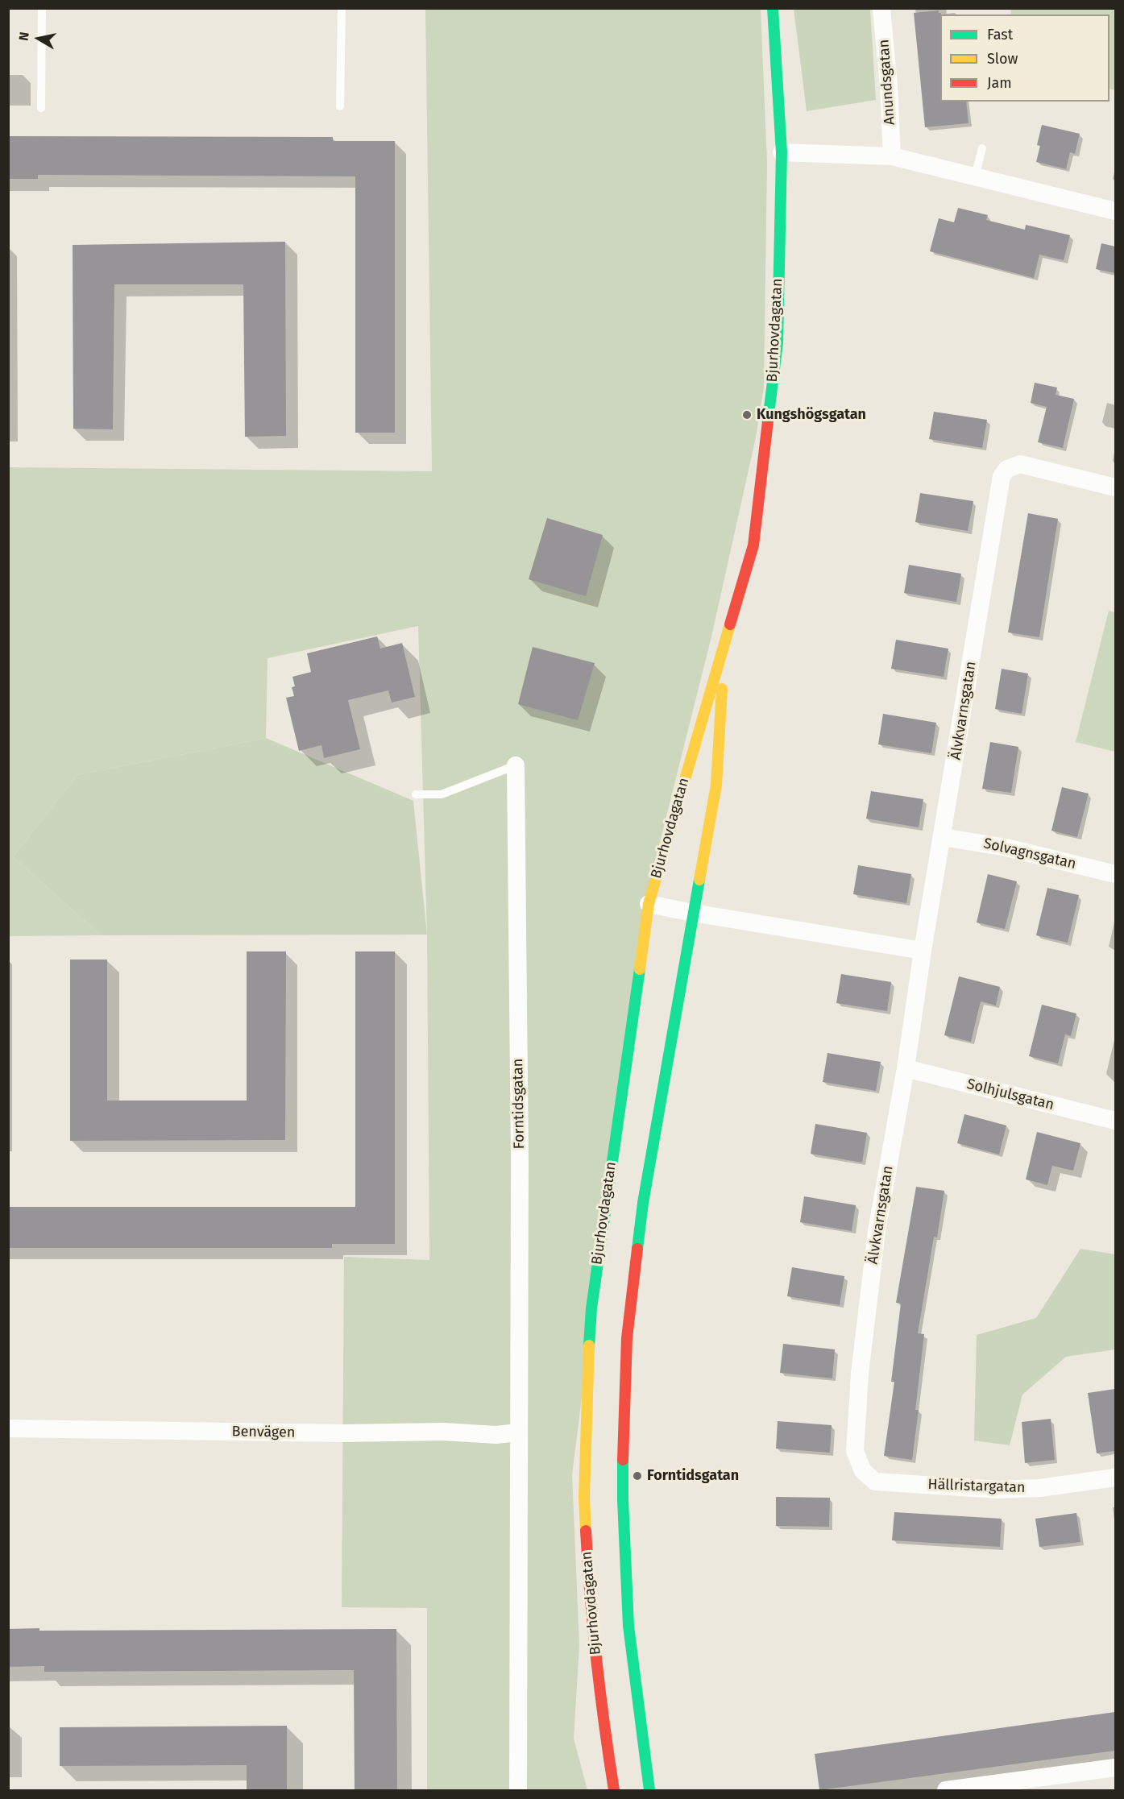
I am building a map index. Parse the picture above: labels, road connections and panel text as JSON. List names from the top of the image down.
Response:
{
  "streets": {
    "main road": ["Bjurhovdagatan"],
    "street": [
      "Anundsgatan",
      "Älvkvarnsgatan",
      "Solvagnsgatan",
      "Solhjulsgatan",
      "Forntidsgatan",
      "Benvägen",
      "Hällristargatan"
    ]
  },
  "crossings": [
    ["Älvkvarnsgatan", "Solvagnsgatan"],
    ["Älvkvarnsgatan", "Solhjulsgatan"],
    ["Älvkvarnsgatan", "Hällristargatan"],
    ["Forntidsgatan", "Benvägen"]
  ],
  "places": ["Kungshögsgatan", "Forntidsgatan"],
  "legend": ["Fast", "Slow", "Jam"],
  "north": "left"
}
